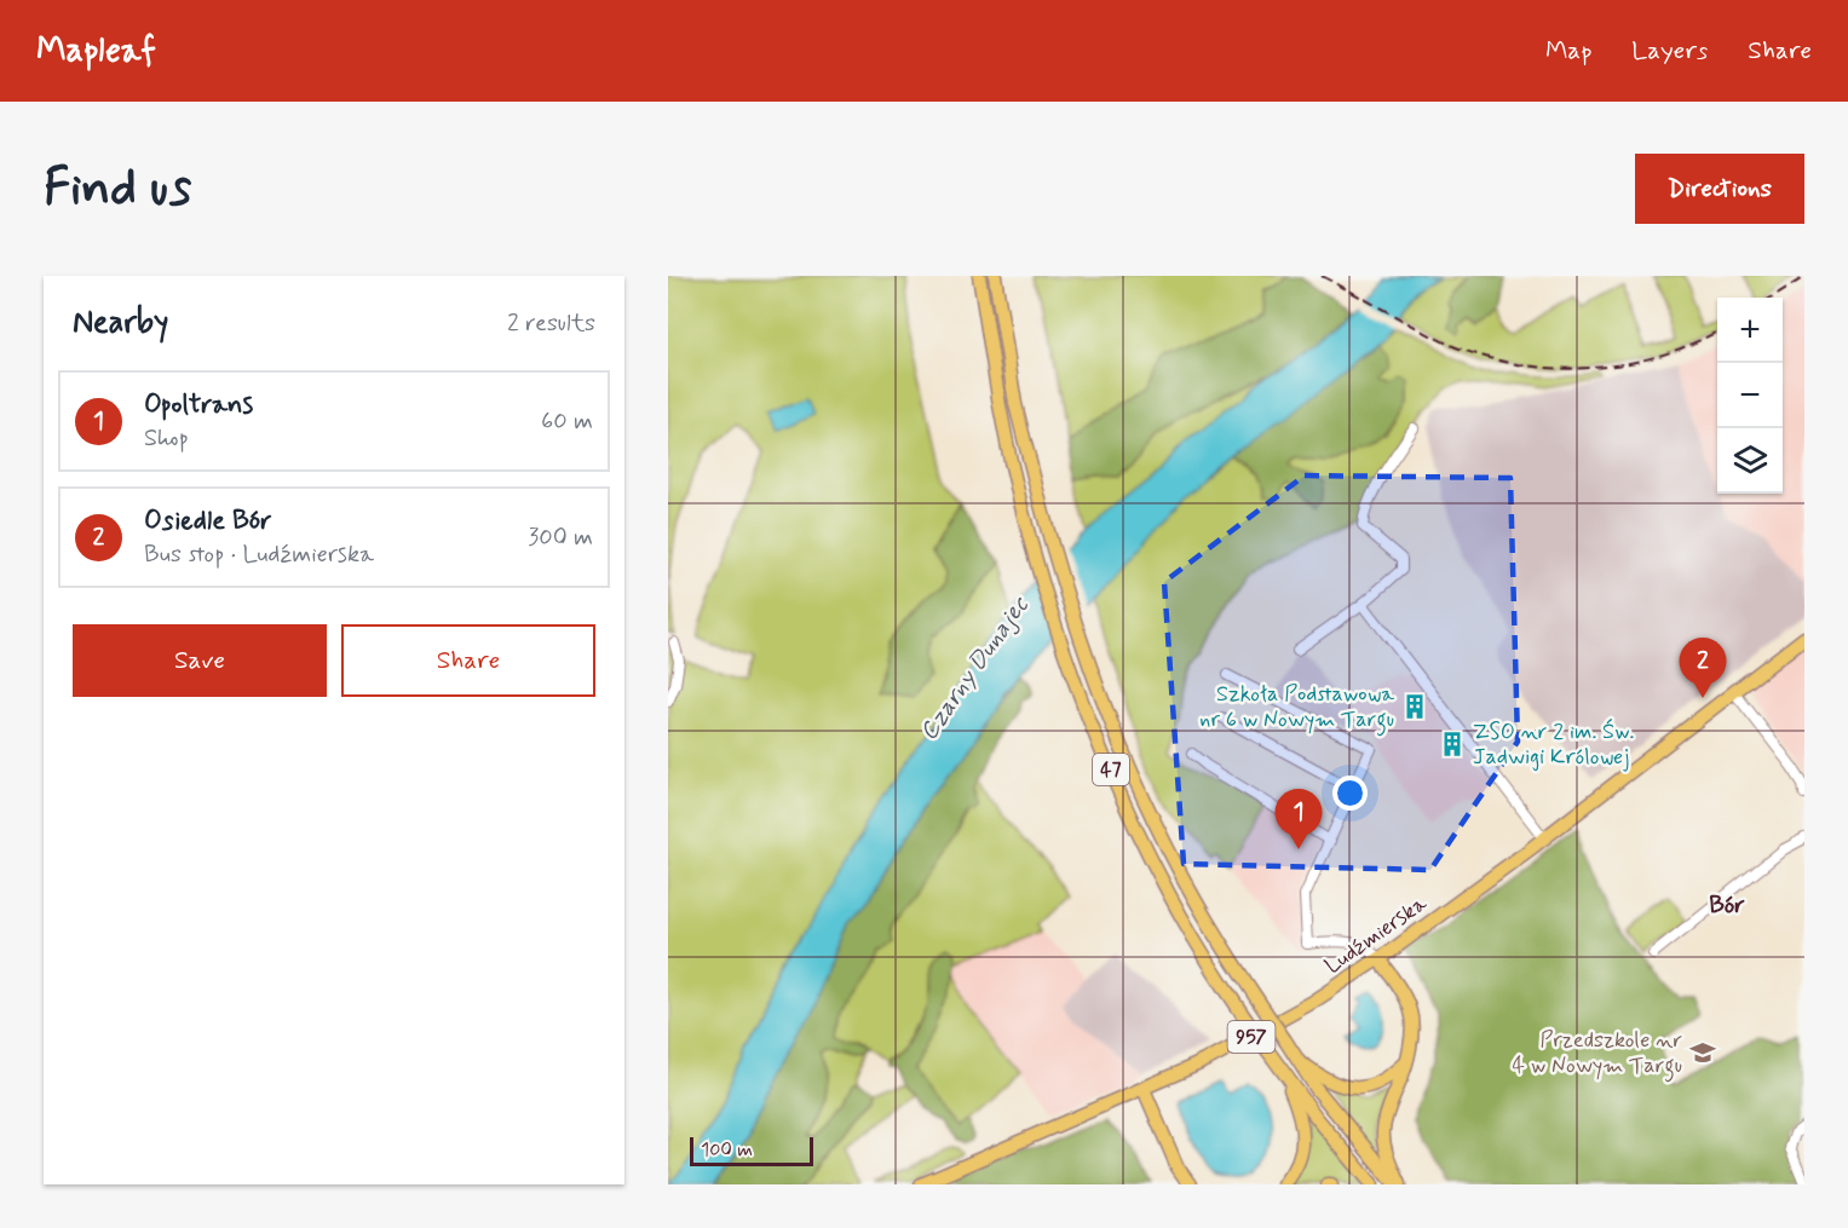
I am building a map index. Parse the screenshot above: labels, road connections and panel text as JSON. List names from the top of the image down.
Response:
{
  "streets": {
    "main road": ["47", "Ludźmierska", "957"]
  },
  "districts": ["Bór"],
  "water": ["Czarny Dunajec"],
  "places": {
    "building": ["Szkoła Podstawowa nr 6 w Nowym Targu", "ZSO nr 2 im. Św. Jadwigi Królowej"],
    "school or university": ["Przedszkole nr 4 w Nowym Targu"]
  },
  "scale_bar": "100 m",
  "page": {
    "header": "Mapleaf",
    "nav": ["Map", "Layers", "Share"],
    "buttons": [
      "Directions",
      ["Save", "Share"]
    ],
    "title": "Find us",
    "heading": ["Nearby", "2 results"],
    "map_buttons": ["+", "−"],
    "list": [
      {
        "mark": "1",
        "name": "Opoltrans",
        "note": "Shop",
        "value": "60 m"
      },
      {
        "mark": "2",
        "name": "Osiedle Bór",
        "note": "Bus stop · Ludźmierska",
        "value": "300 m"
      }
    ],
    "pins": ["2", "1"],
    "scale": "100 m"
  }
}
